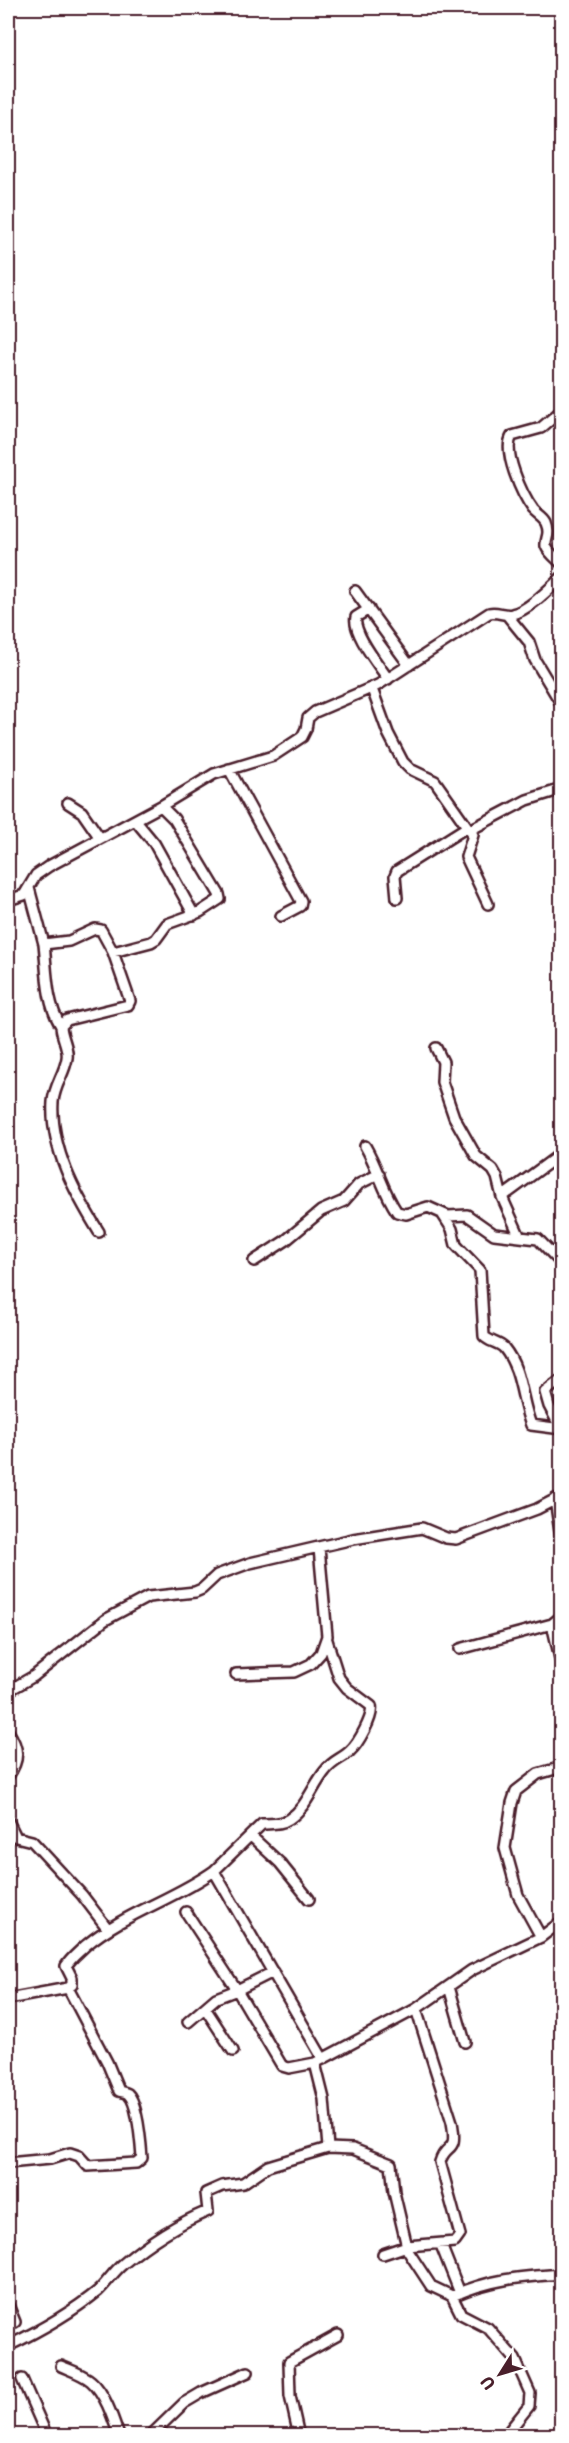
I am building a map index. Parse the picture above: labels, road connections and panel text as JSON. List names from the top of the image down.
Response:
{
  "north": "bottom left"
}
